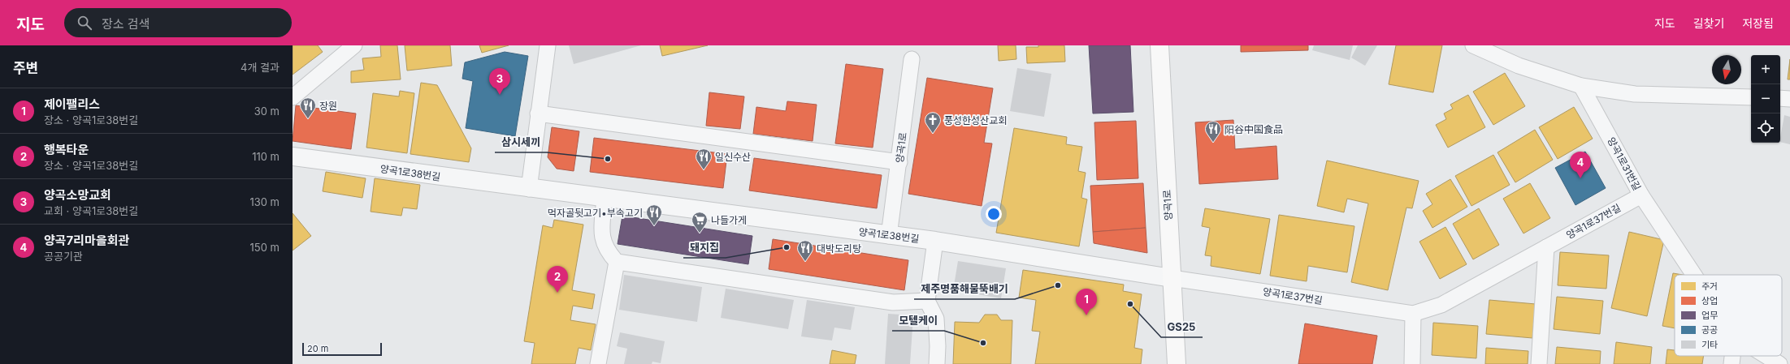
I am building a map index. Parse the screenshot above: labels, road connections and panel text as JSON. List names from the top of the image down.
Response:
{
  "streets": {
    "street": ["양곡1로", "양곡1로38번길"],
    "lane": ["양곡1로31번길", "양곡1로37번길"]
  },
  "crossings": [
    ["양곡1로", "양곡1로38번길"],
    ["양곡1로", "양곡1로37번길"],
    ["양곡1로31번길", "양곡1로37번길"],
    ["양곡1로38번길", "양곡1로37번길"]
  ],
  "places": {
    "restaurant": [
      "장원",
      "阳谷中国食品",
      "일신수산",
      "먹자골뒷고기•부속고기",
      "대박도리탕"
    ],
    "church": ["풍성한성산교회"],
    "other": [
      "삼시세끼",
      "돼지집",
      "제주명품해물뚝배기",
      "GS25",
      "모텔케이"
    ],
    "supermarket": ["나들가게"]
  },
  "legend": [
    "주거",
    "상업",
    "업무",
    "공공",
    "기타"
  ],
  "scale_bar": "20 m",
  "north": "bottom",
  "page": {
    "header": "지도",
    "search": "장소 검색",
    "nav": ["지도", "길찾기", "저장됨"],
    "heading": ["주변", "4개 결과"],
    "map_buttons": ["+", "−"],
    "pins": [
      "3",
      "4",
      "2",
      "1"
    ],
    "list": [
      {
        "mark": "1",
        "name": "제이팰리스",
        "note": "장소 · 양곡1로38번길",
        "value": "30 m"
      },
      {
        "mark": "2",
        "name": "행복타운",
        "note": "장소 · 양곡1로38번길",
        "value": "110 m"
      },
      {
        "mark": "3",
        "name": "양곡소망교회",
        "note": "교회 · 양곡1로38번길",
        "value": "130 m"
      },
      {
        "mark": "4",
        "name": "양곡7리마을회관",
        "note": "공공기관",
        "value": "150 m"
      }
    ],
    "scale": "20 m"
  }
}
